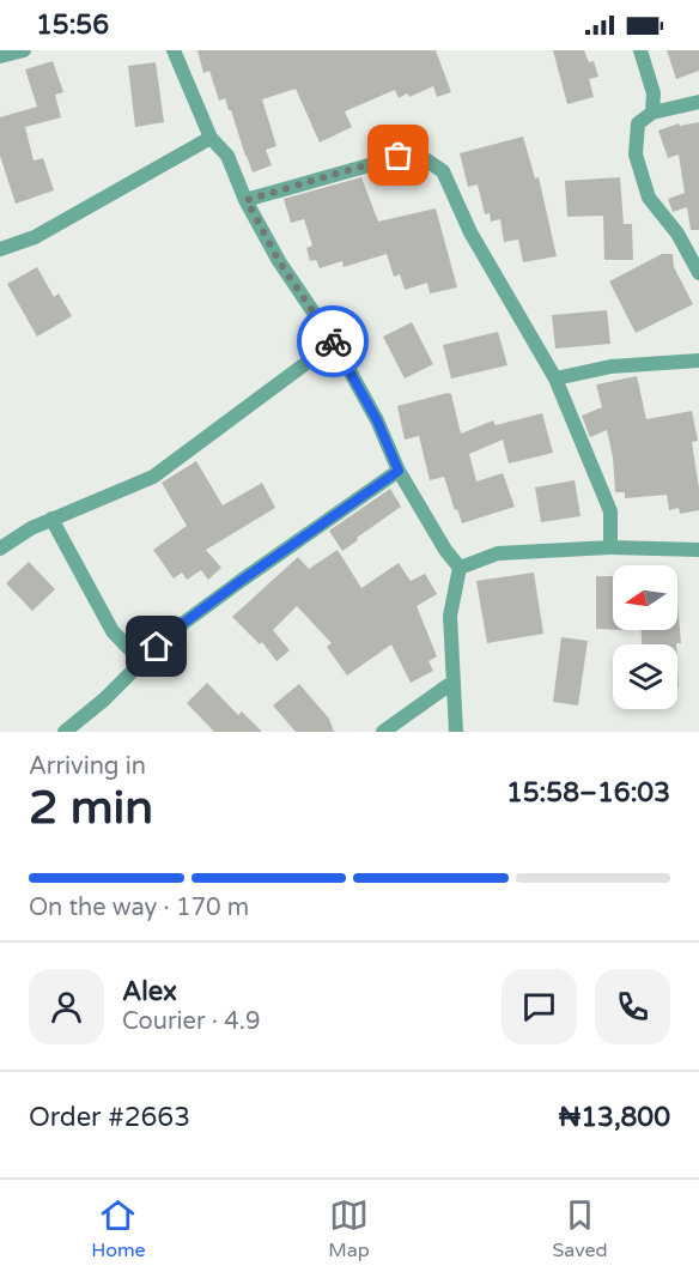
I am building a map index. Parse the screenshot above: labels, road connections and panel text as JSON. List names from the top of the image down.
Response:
{
  "north": "left",
  "page": {
    "status": "15:56",
    "heading": ["2 min", "Arriving in", "15:58–16:03"],
    "panel": [
      "Alex",
      "Courier · 4.9",
      "Order #2663",
      "₦13,800"
    ],
    "bar": "On the way · 170 m",
    "tabs": ["Home", "Map", "Saved"]
  }
}
